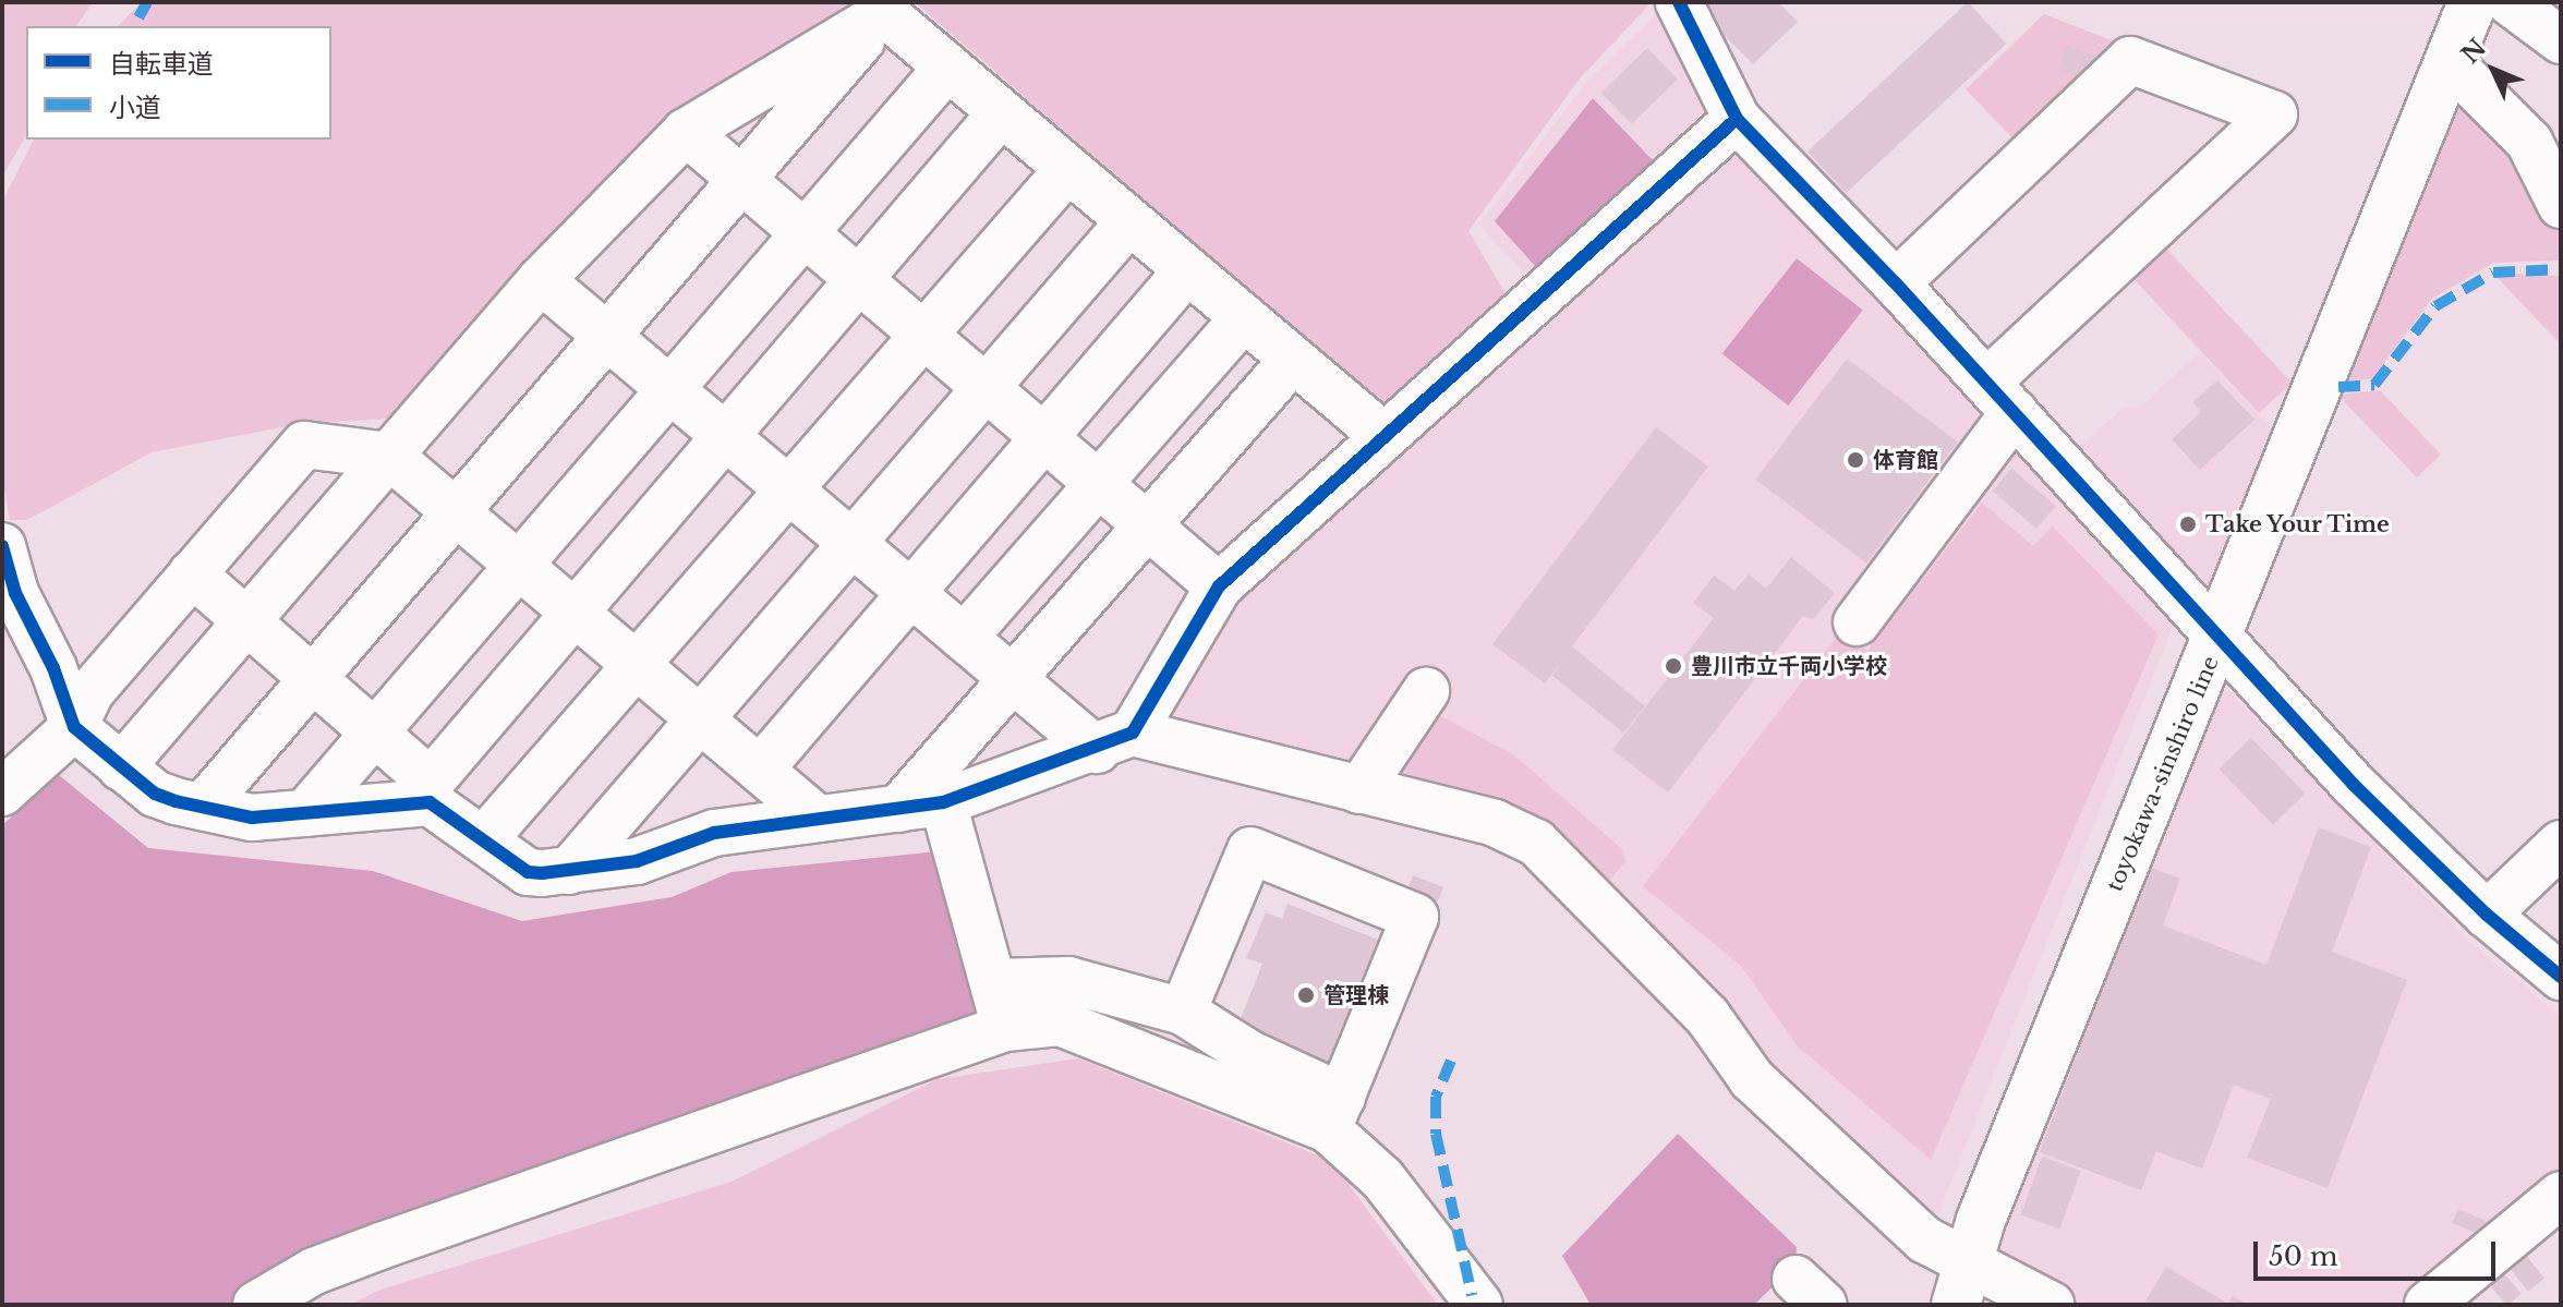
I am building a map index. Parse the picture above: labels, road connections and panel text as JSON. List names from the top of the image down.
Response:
{
  "streets": {
    "main road": ["toyokawa-sinshiro line"]
  },
  "places": [
    "体育館",
    "Take Your Time",
    "豊川市立千両小学校",
    "管理棟"
  ],
  "legend": ["自転車道", "小道"],
  "scale_bar": "50 m",
  "north": "top left"
}
